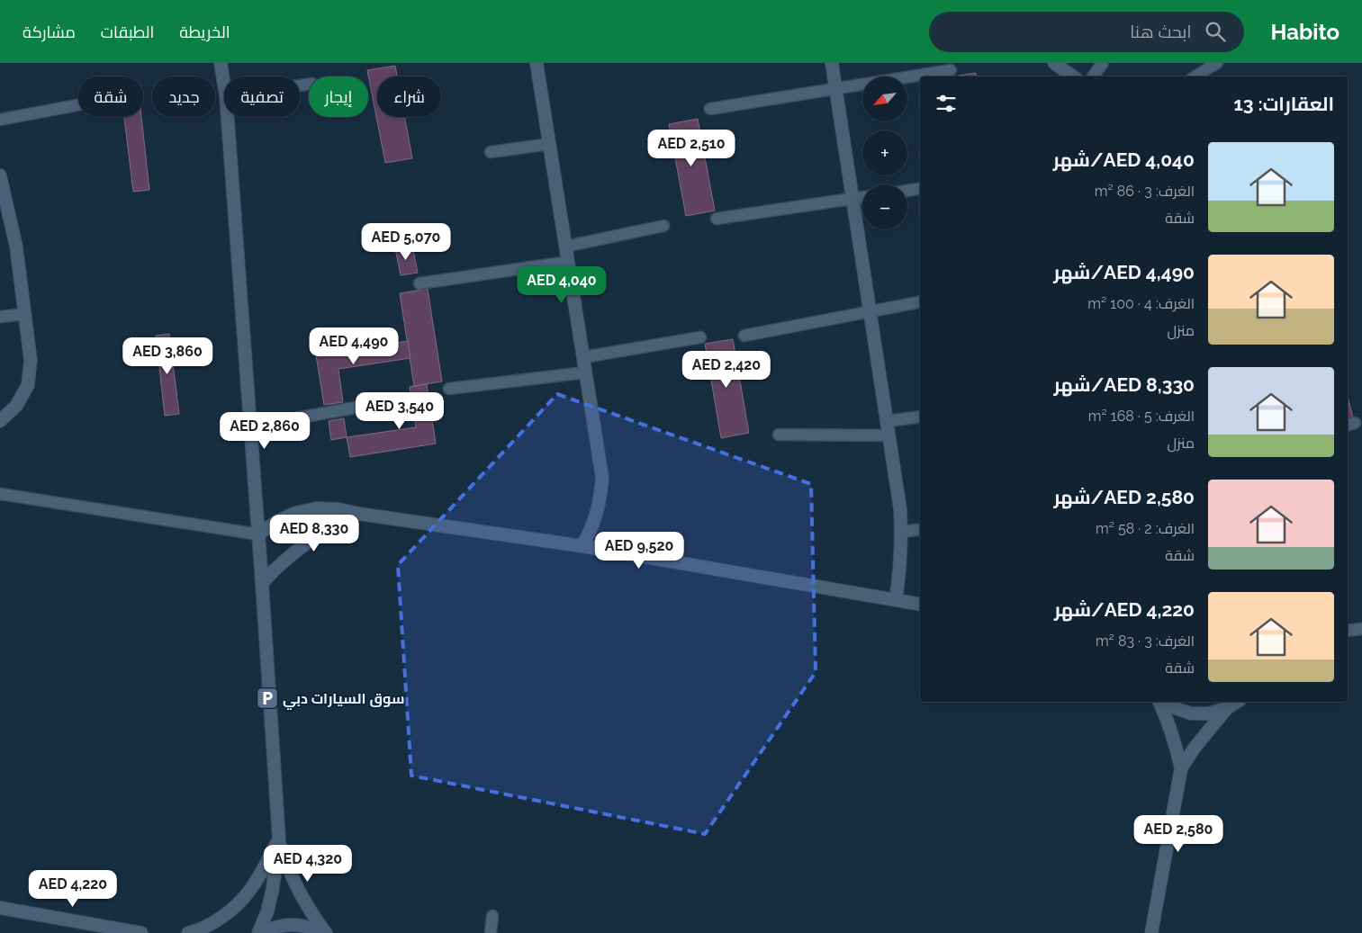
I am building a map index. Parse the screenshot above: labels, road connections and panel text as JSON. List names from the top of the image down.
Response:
{
  "places": {
    "parking": ["سوق السيارات دبي"]
  },
  "north": "bottom left",
  "page": {
    "header": "Habito",
    "search": "ابحث هنا",
    "nav": ["الخريطة", "الطبقات", "مشاركة"],
    "map_buttons": ["+", "−"],
    "chip": [
      "شراء",
      "إيجار",
      "تصفية",
      "جديد",
      "شقة"
    ],
    "heading": "العقارات: 13",
    "price": [
      "AED 2,510",
      "AED 5,070",
      "AED 4,040",
      "AED 4,490",
      "AED 3,860",
      "AED 2,420",
      "AED 3,540",
      "AED 2,860",
      "AED 8,330",
      "AED 9,520",
      "AED 2,580",
      "AED 4,320",
      "AED 4,220"
    ],
    "list": [
      {
        "name": "AED 4,040/شهر",
        "note": "الغرف: 3 · 86 m² · شقة"
      },
      {
        "name": "AED 4,490/شهر",
        "note": "الغرف: 4 · 100 m² · منزل"
      },
      {
        "name": "AED 8,330/شهر",
        "note": "الغرف: 5 · 168 m² · منزل"
      },
      {
        "name": "AED 2,580/شهر",
        "note": "الغرف: 2 · 58 m² · شقة"
      },
      {
        "name": "AED 4,220/شهر",
        "note": "الغرف: 3 · 83 m² · شقة"
      }
    ]
  }
}
